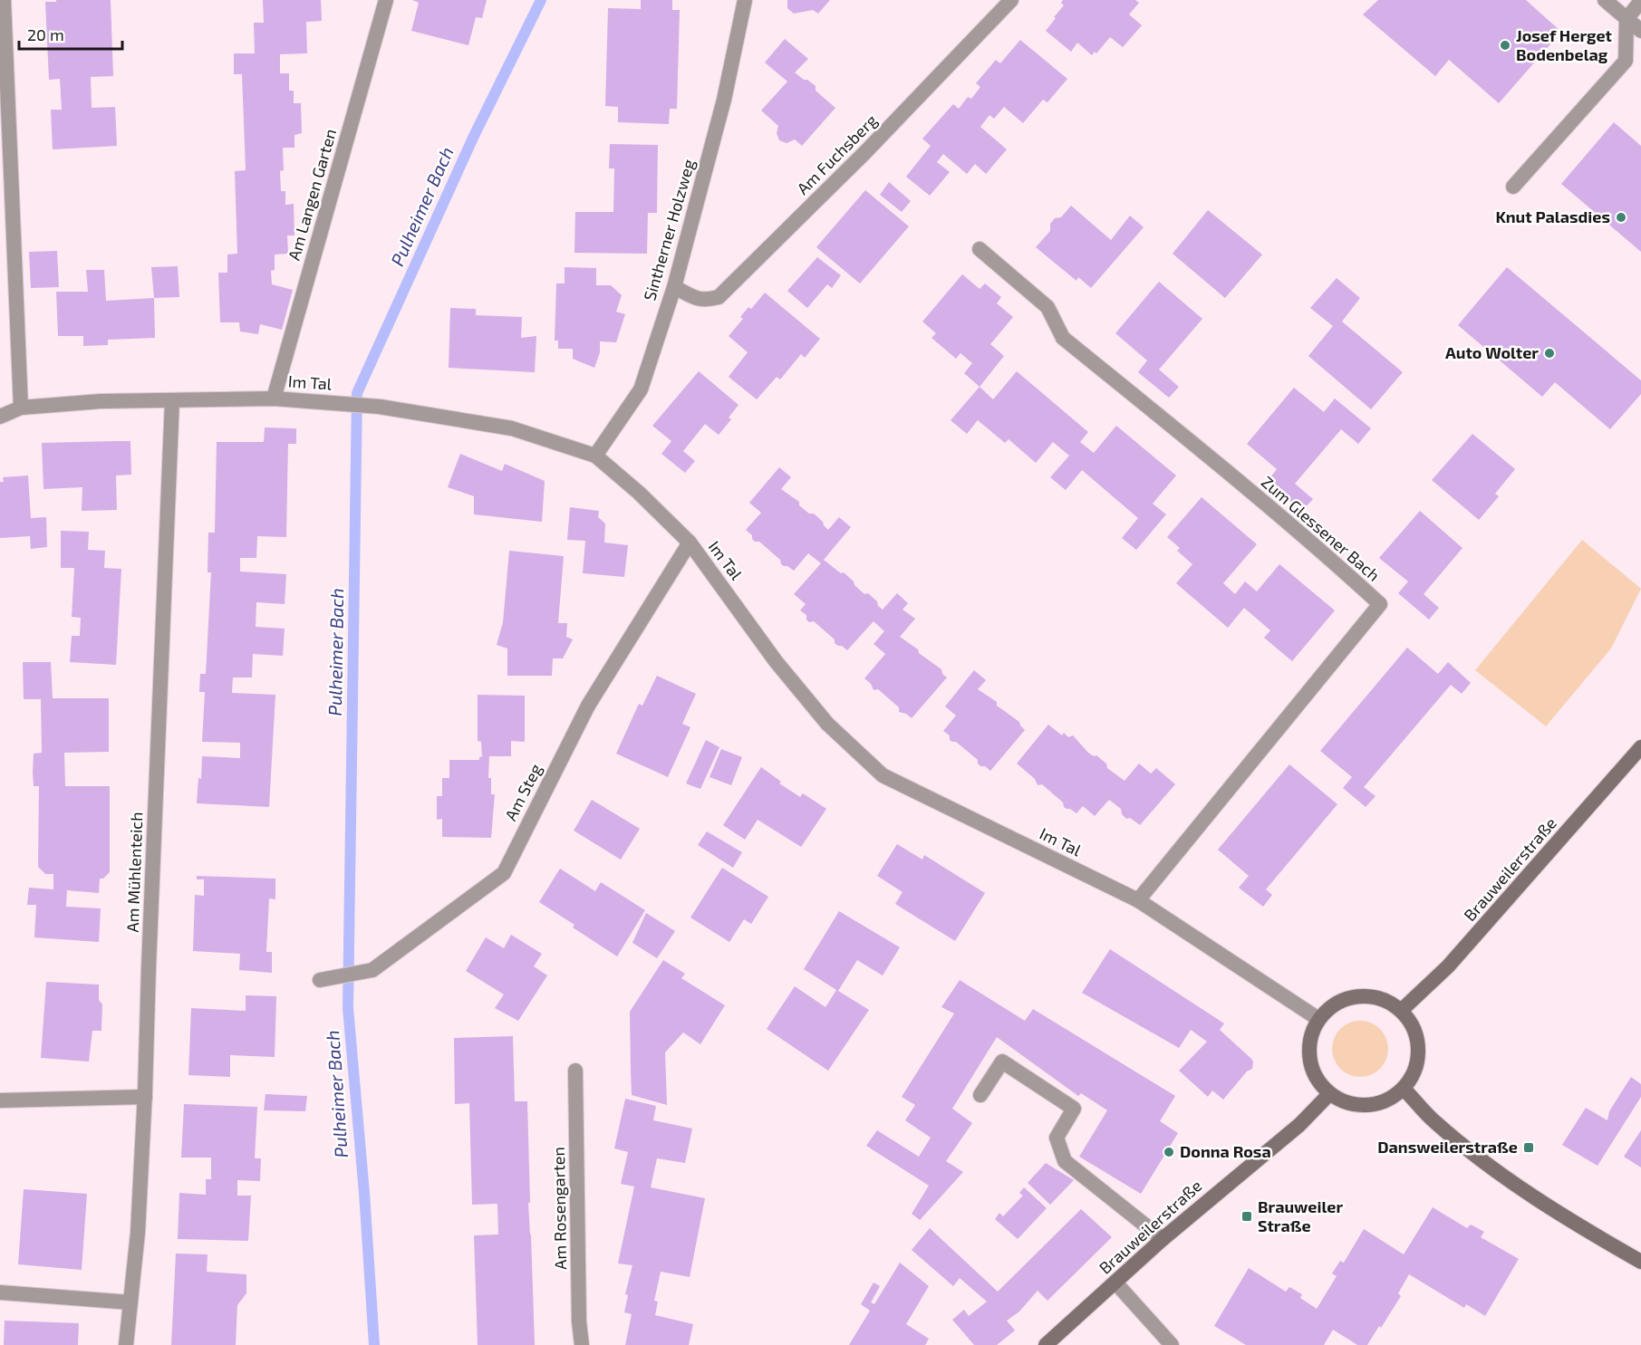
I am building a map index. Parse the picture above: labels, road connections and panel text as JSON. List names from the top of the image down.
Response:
{
  "streets": {
    "main road": ["Brauweilerstraße"],
    "street": [
      "Am Fuchsberg",
      "Am Langen Garten",
      "Sintherner Holzweg",
      "Im Tal",
      "Zum Glessener Bach",
      "Am Steg",
      "Am Mühlenteich",
      "Am Rosengarten"
    ]
  },
  "crossings": [
    ["Am Fuchsberg", "Sintherner Holzweg"],
    ["Am Langen Garten", "Im Tal"],
    ["Sintherner Holzweg", "Im Tal"],
    ["Im Tal", "Zum Glessener Bach"],
    ["Im Tal", "Am Steg"],
    ["Im Tal", "Brauweilerstraße"],
    ["Im Tal", "Am Mühlenteich"]
  ],
  "water": ["Pulheimer Bach"],
  "places": {
    "other": [
      "Josef Herget Bodenbelag",
      "Knut Palasdies",
      "Auto Wolter",
      "Donna Rosa"
    ],
    "transit": ["Dansweilerstraße", "Brauweiler Straße"]
  },
  "scale_bar": "20 m"
}
